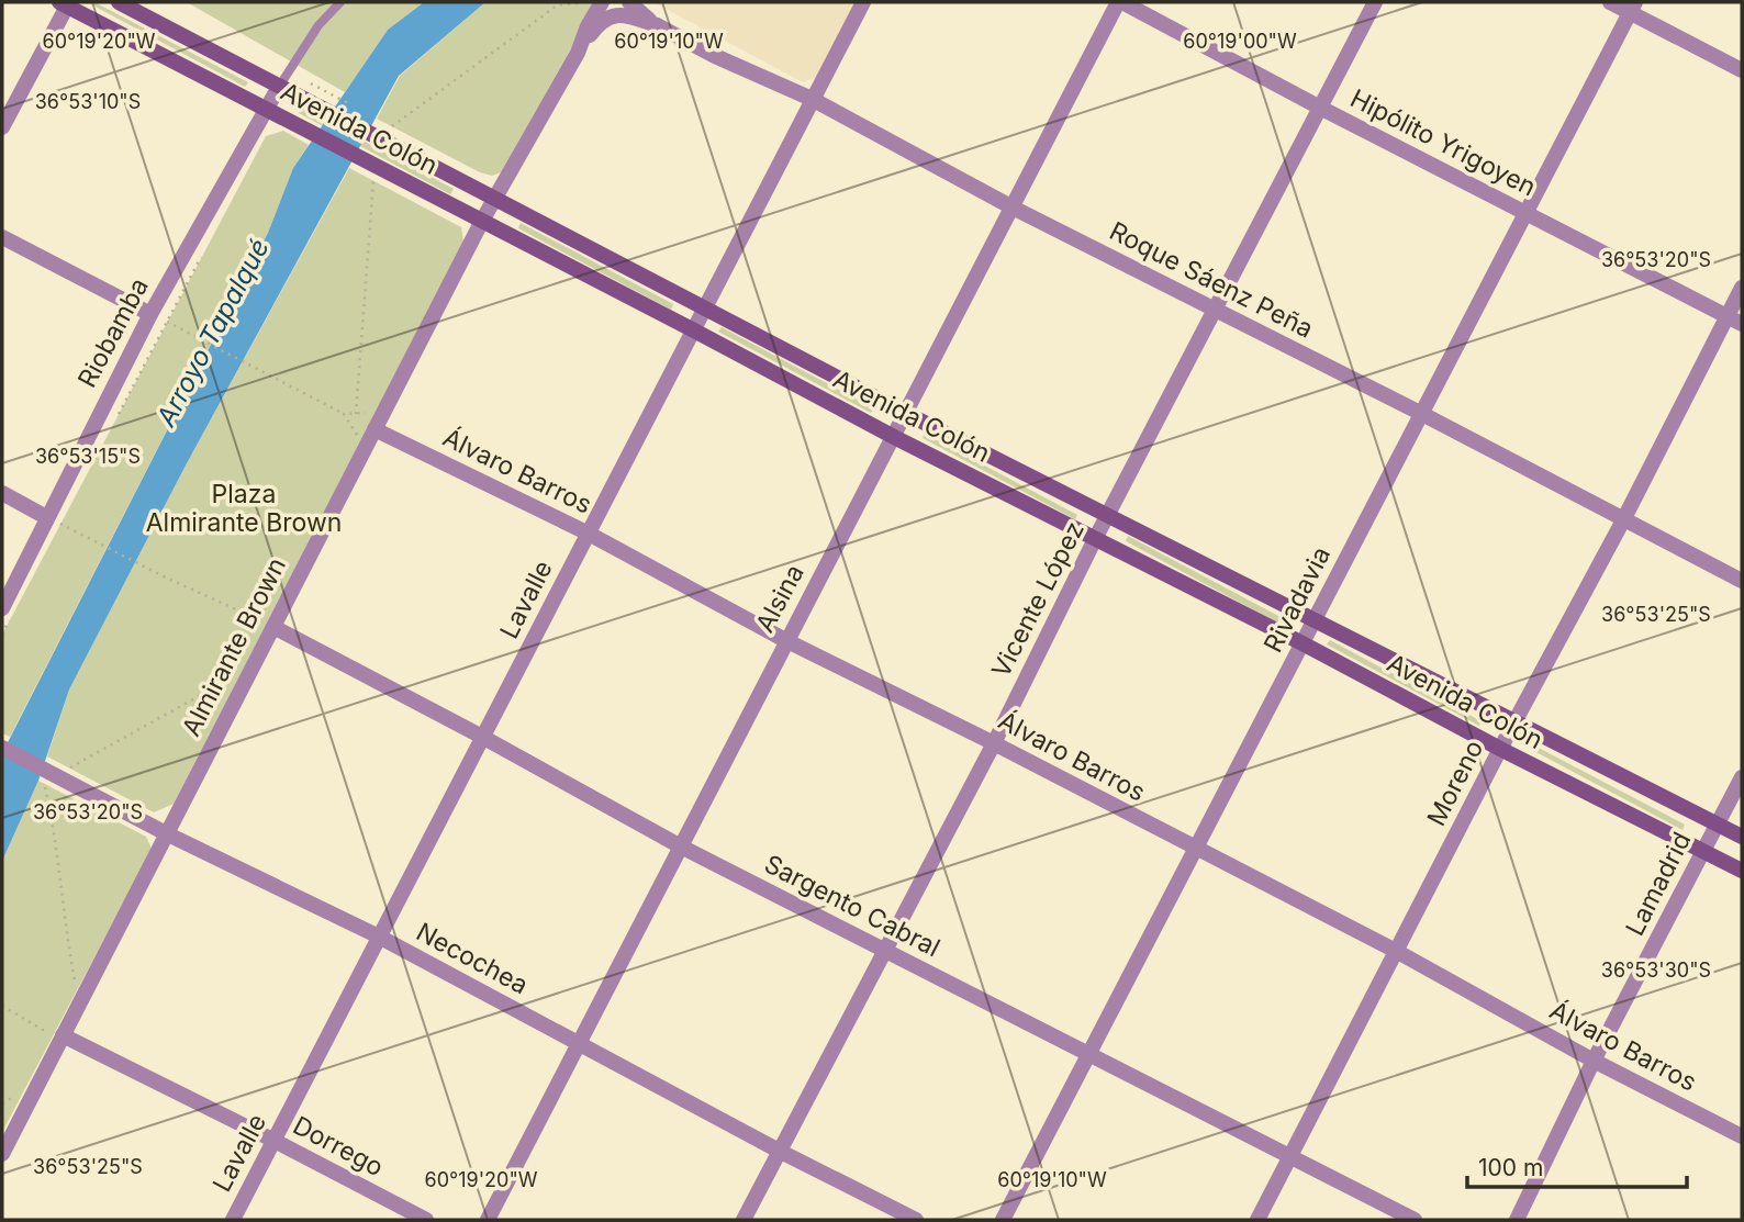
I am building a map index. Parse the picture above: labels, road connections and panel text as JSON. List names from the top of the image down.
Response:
{
  "streets": {
    "main road": ["Avenida Colón"],
    "street": [
      "Hipólito Yrigoyen",
      "Roque Sáenz Peña",
      "Riobamba",
      "Álvaro Barros",
      "Alsina",
      "Lavalle",
      "Vicente López",
      "Rivadavia",
      "Almirante Brown",
      "Moreno",
      "Lamadrid",
      "Sargento Cabral",
      "Necochea",
      "Dorrego"
    ]
  },
  "crossings": [
    ["Avenida Colón", "Riobamba"],
    ["Avenida Colón", "Alsina"],
    ["Avenida Colón", "Lavalle"],
    ["Avenida Colón", "Vicente López"],
    ["Avenida Colón", "Rivadavia"],
    ["Avenida Colón", "Almirante Brown"],
    ["Avenida Colón", "Moreno"],
    ["Avenida Colón", "Lamadrid"],
    ["Hipólito Yrigoyen", "Alsina"],
    ["Hipólito Yrigoyen", "Vicente López"],
    ["Hipólito Yrigoyen", "Rivadavia"],
    ["Hipólito Yrigoyen", "Moreno"],
    ["Roque Sáenz Peña", "Alsina"],
    ["Roque Sáenz Peña", "Lavalle"],
    ["Roque Sáenz Peña", "Vicente López"],
    ["Roque Sáenz Peña", "Rivadavia"],
    ["Roque Sáenz Peña", "Moreno"],
    ["Álvaro Barros", "Alsina"],
    ["Álvaro Barros", "Lavalle"],
    ["Álvaro Barros", "Vicente López"],
    ["Álvaro Barros", "Rivadavia"],
    ["Álvaro Barros", "Almirante Brown"],
    ["Álvaro Barros", "Moreno"],
    ["Álvaro Barros", "Lamadrid"],
    ["Alsina", "Sargento Cabral"],
    ["Alsina", "Necochea"],
    ["Lavalle", "Sargento Cabral"],
    ["Lavalle", "Necochea"],
    ["Lavalle", "Dorrego"],
    ["Vicente López", "Sargento Cabral"],
    ["Vicente López", "Necochea"],
    ["Rivadavia", "Sargento Cabral"],
    ["Almirante Brown", "Sargento Cabral"],
    ["Almirante Brown", "Necochea"],
    ["Almirante Brown", "Dorrego"],
    ["Moreno", "Sargento Cabral"]
  ],
  "water": ["Arroyo Tapalqué"],
  "parks": ["Plaza Almirante Brown"],
  "scale_bar": "100 m",
  "coordinates": [
    "60°19'20\"W",
    "60°19'10\"W",
    "60°19'00\"W",
    "36°53'10\"S",
    "36°53'20\"S",
    "36°53'15\"S",
    "36°53'25\"S",
    "36°53'30\"S"
  ]
}
